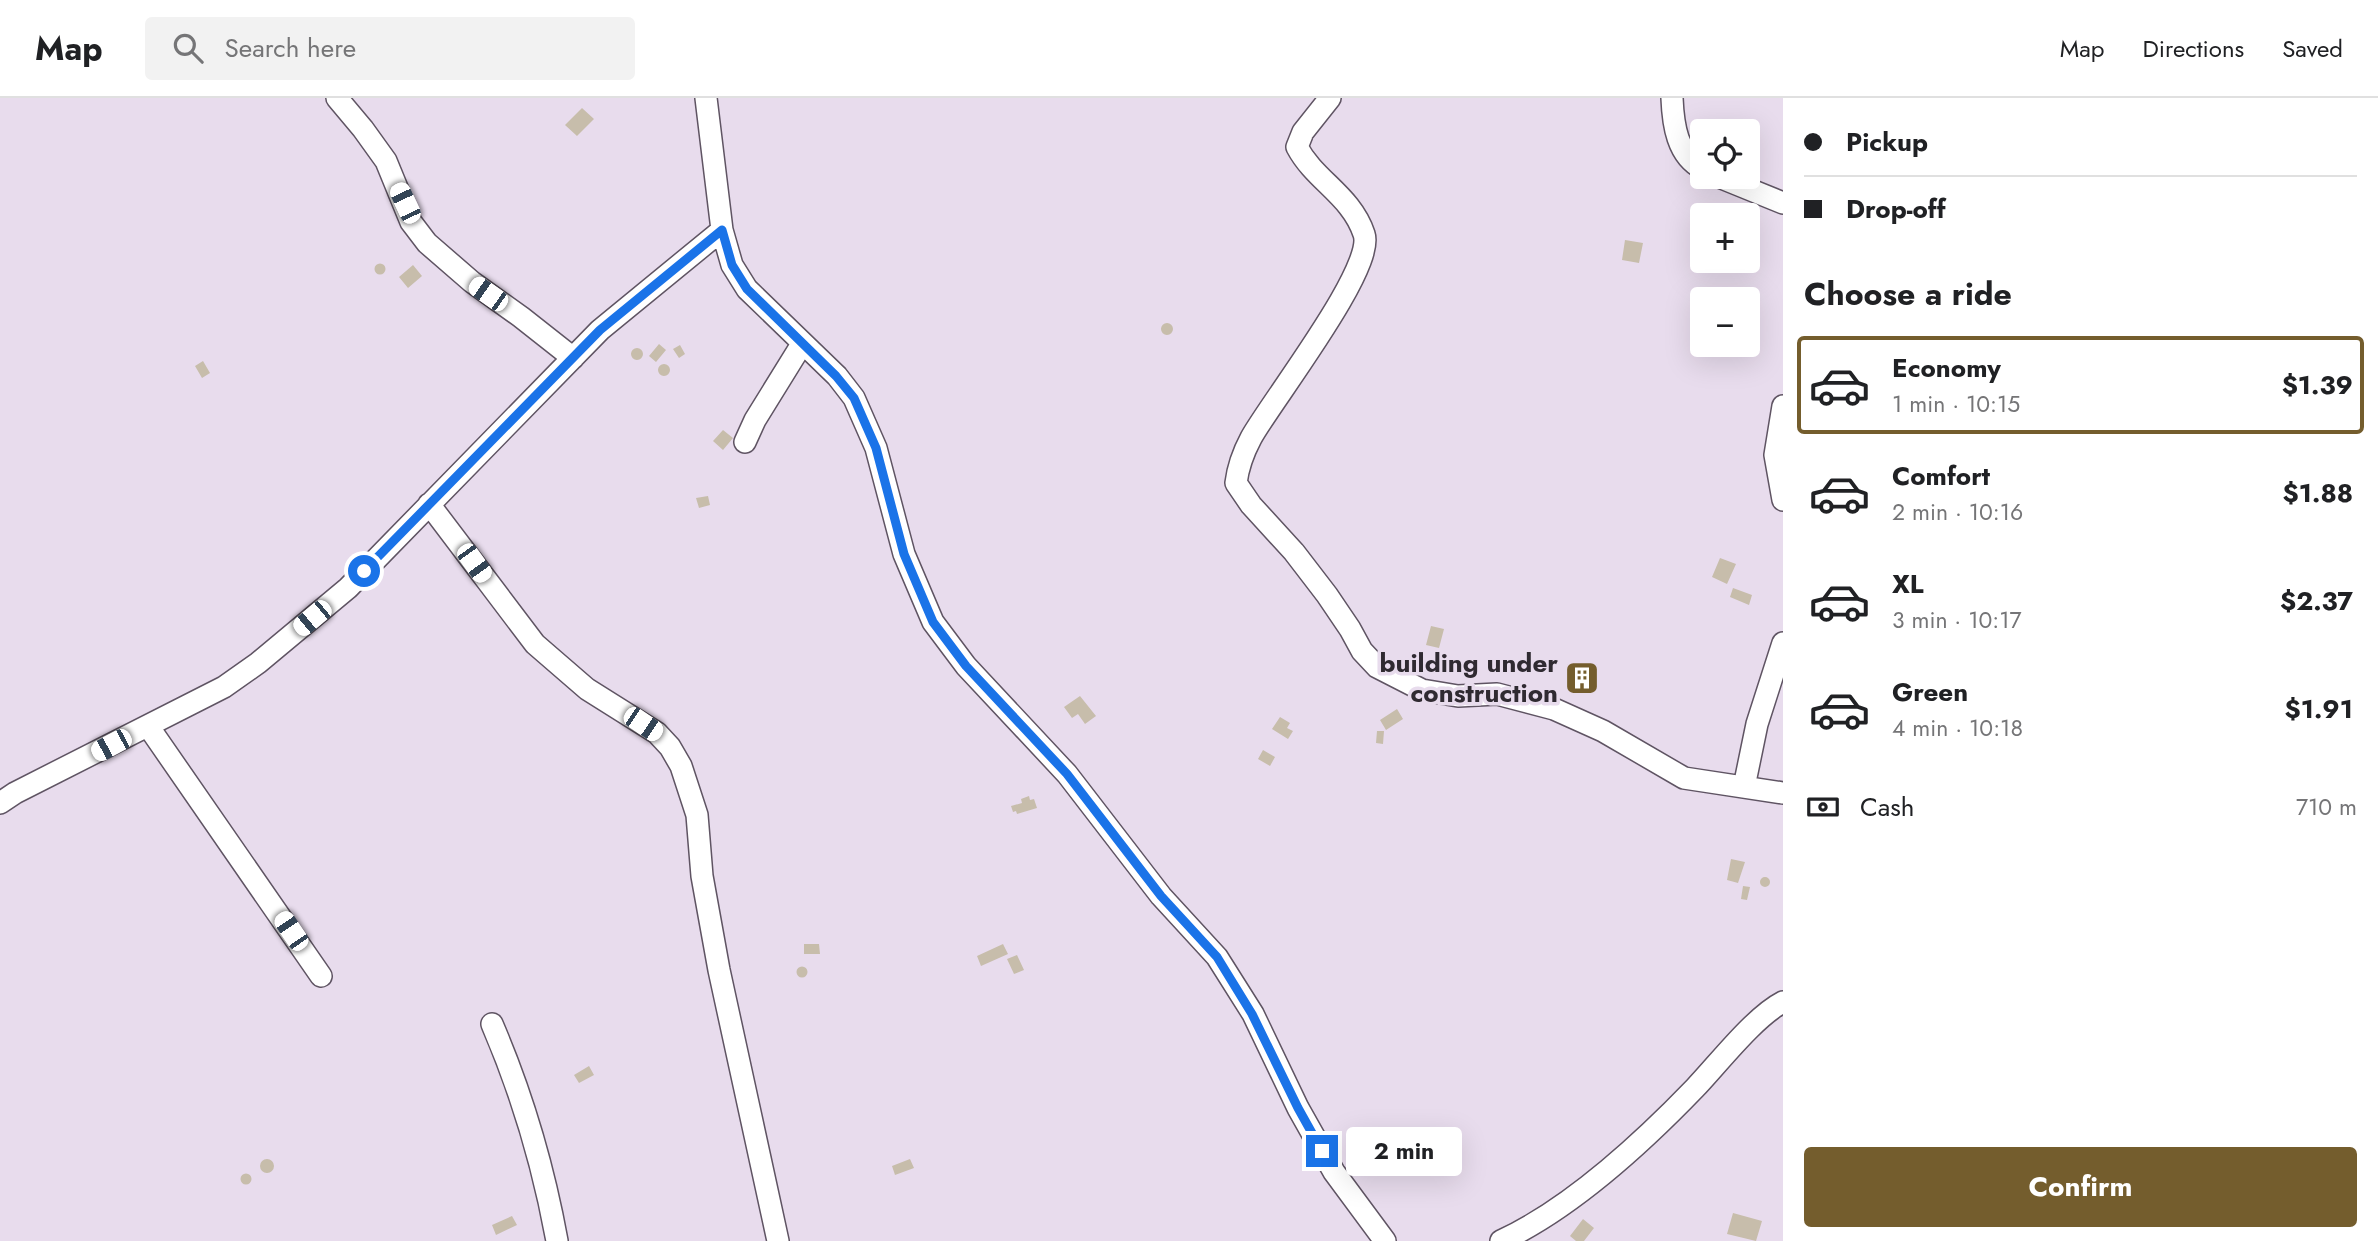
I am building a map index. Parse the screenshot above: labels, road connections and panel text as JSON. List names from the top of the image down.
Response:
{
  "places": {
    "building": ["building under construction"]
  },
  "page": {
    "header": "Map",
    "search": "Search here",
    "nav": ["Map", "Directions", "Saved"],
    "banner": ["Pickup", "Drop-off"],
    "map_buttons": ["+", "−"],
    "heading": "Choose a ride",
    "list": [
      {
        "name": "Economy",
        "note": "1 min · 10:15",
        "value": "$1.39"
      },
      {
        "name": "Comfort",
        "note": "2 min · 10:16",
        "value": "$1.88"
      },
      {
        "name": "XL",
        "note": "3 min · 10:17",
        "value": "$2.37"
      },
      {
        "name": "Green",
        "note": "4 min · 10:18",
        "value": "$1.91"
      }
    ],
    "pay": ["Cash", "710 m"],
    "bubble": "2 min",
    "buttons": "Confirm"
  }
}
